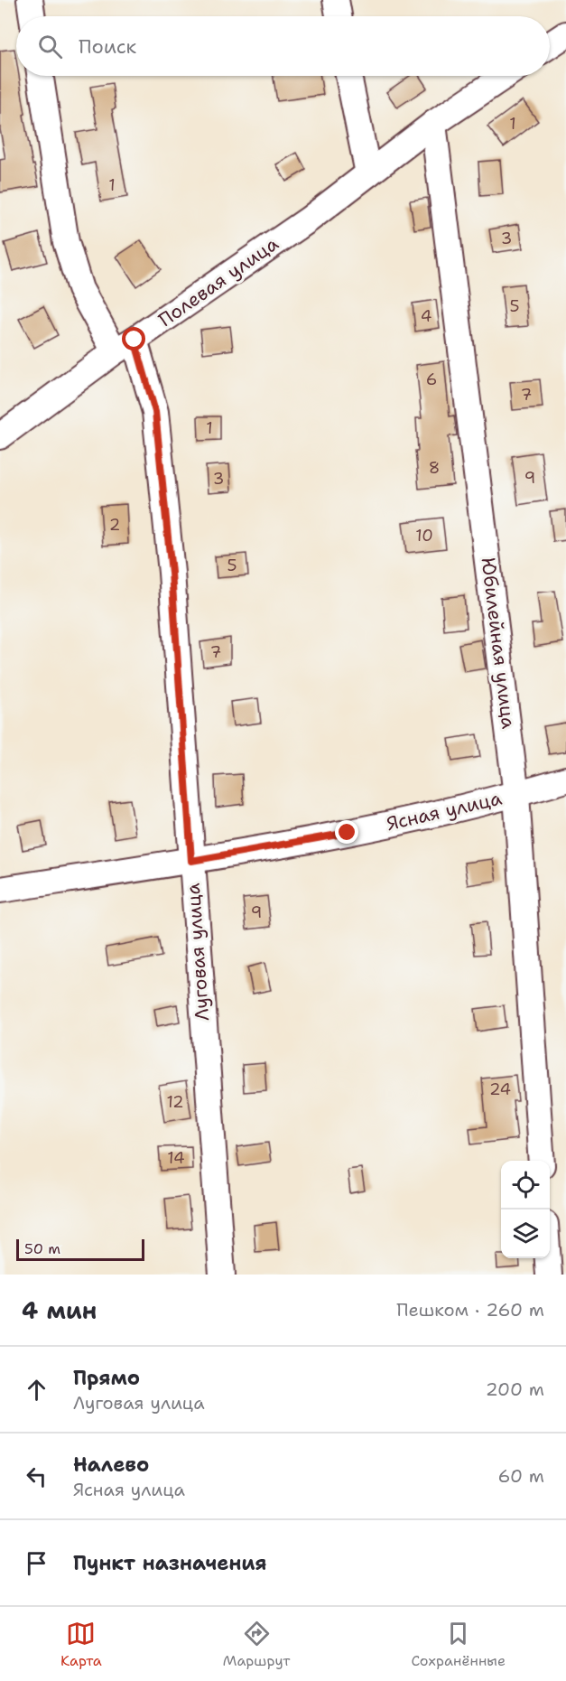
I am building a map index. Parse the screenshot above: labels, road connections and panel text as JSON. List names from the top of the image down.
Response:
{
  "streets": {
    "street": [
      "Полевая улица",
      "Юбилейная улица",
      "Ясная улица",
      "Луговая улица"
    ]
  },
  "crossings": [
    ["Полевая улица", "Юбилейная улица"],
    ["Полевая улица", "Луговая улица"],
    ["Юбилейная улица", "Ясная улица"],
    ["Ясная улица", "Луговая улица"]
  ],
  "house_numbers": [
    "1",
    "1",
    "3",
    "5",
    "4",
    "6",
    "7",
    "1",
    "8",
    "9",
    "3",
    "2",
    "10",
    "5",
    "7",
    "9",
    "24",
    "12",
    "14"
  ],
  "scale_bar": "50 m",
  "page": {
    "search": "Поиск",
    "scale": "50 m",
    "heading": ["4 мин", "Пешком · 260 m"],
    "list": [
      ["Прямо", "Луговая улица", "200 m"],
      ["Налево", "Ясная улица", "60 m"],
      "Пункт назначения"
    ],
    "nav": ["Карта", "Маршрут", "Сохранённые"]
  }
}
